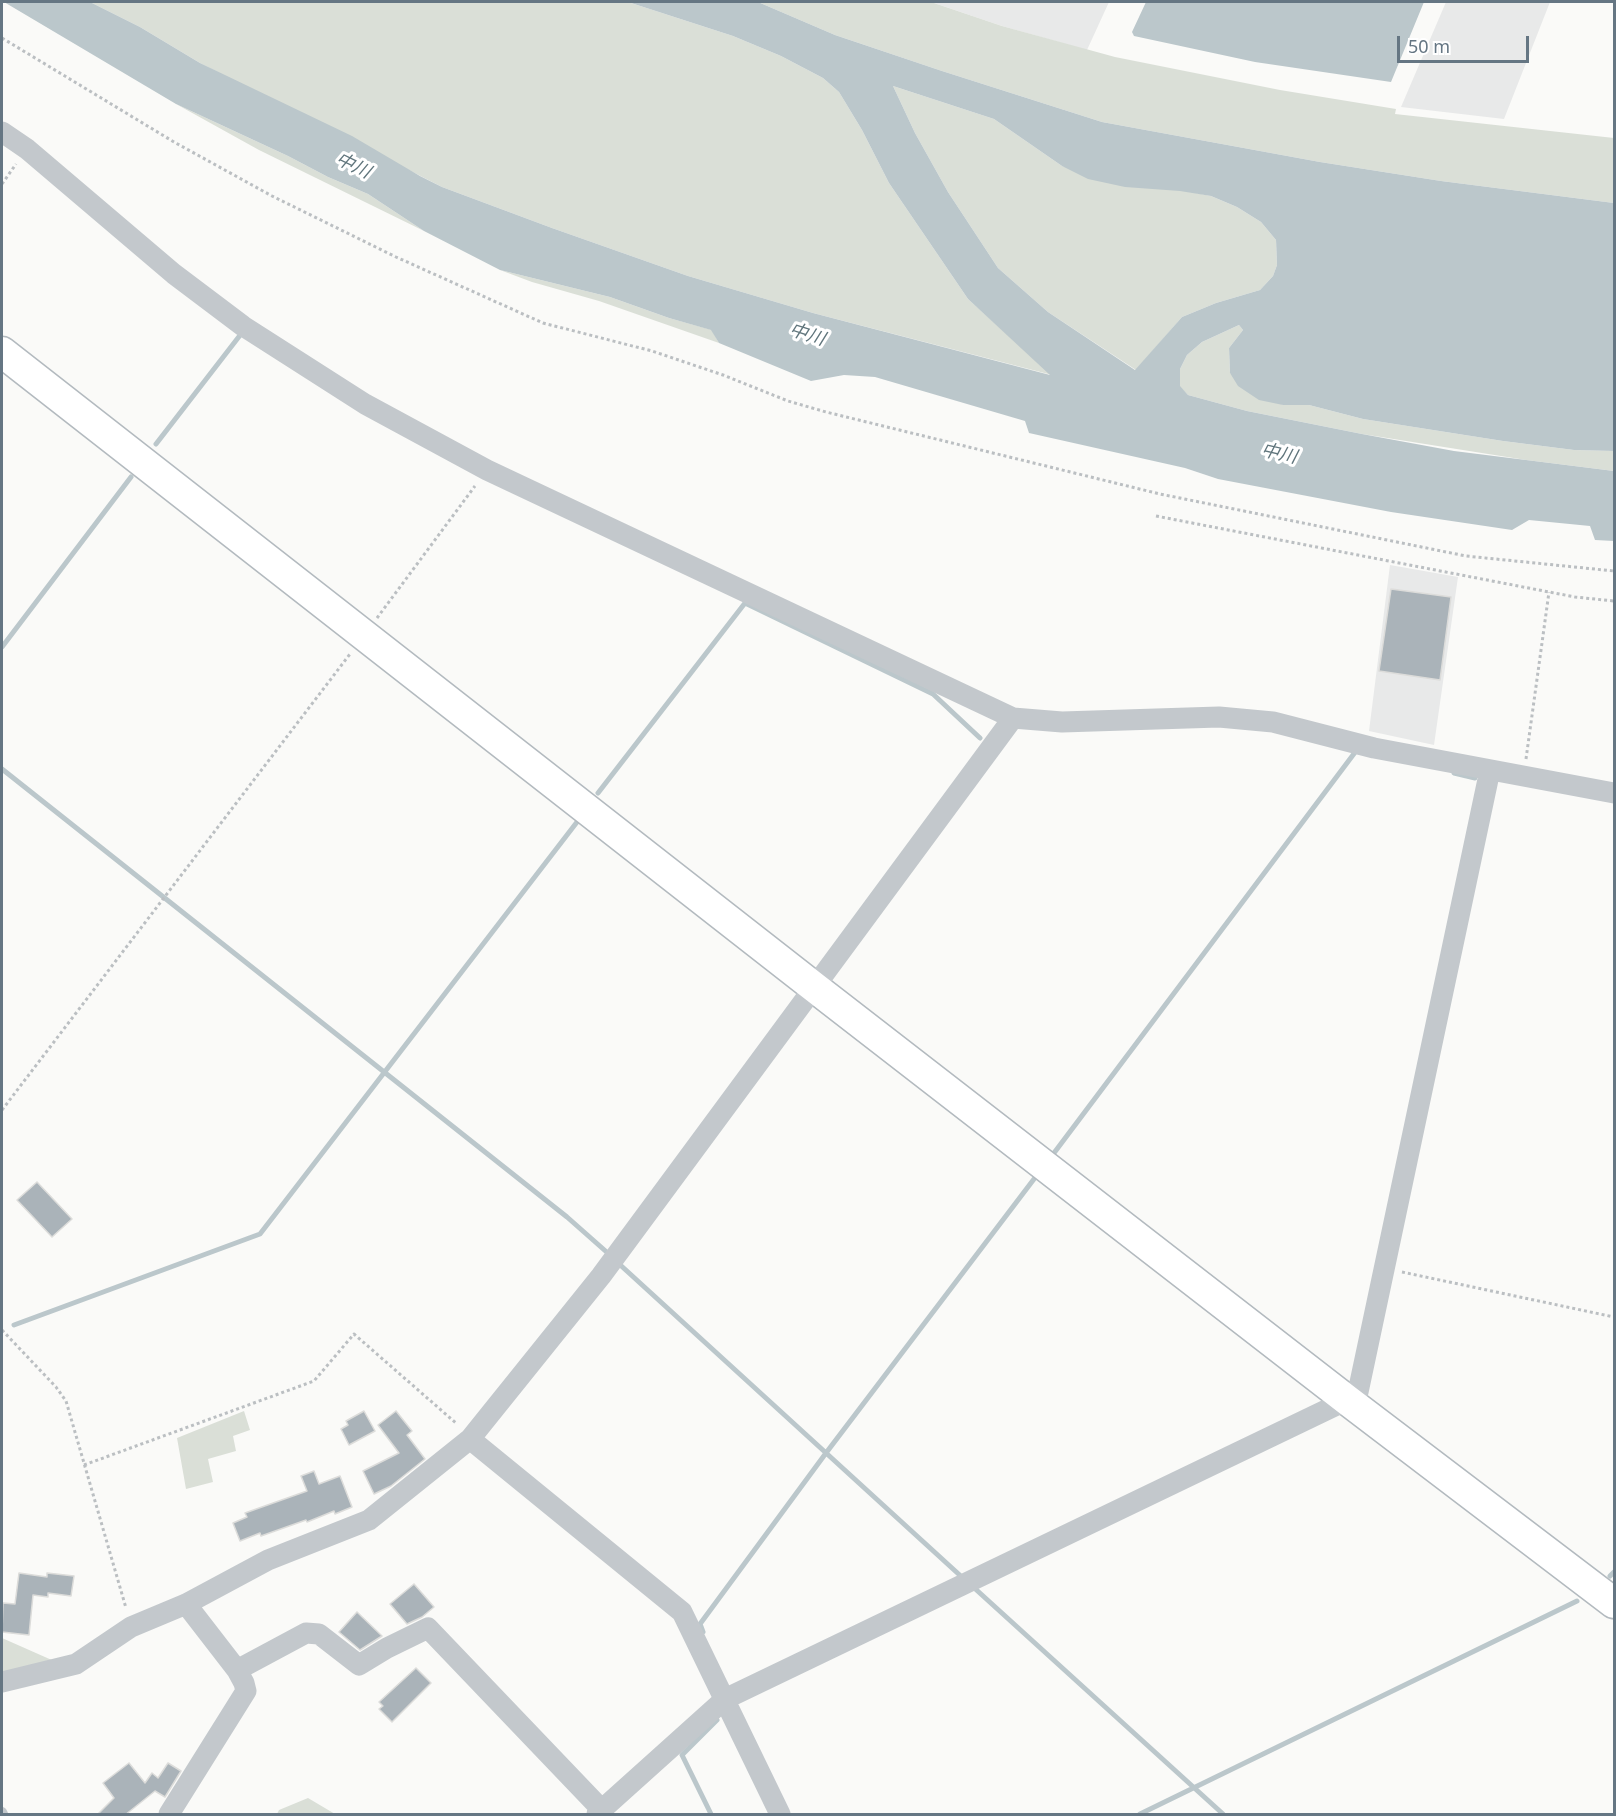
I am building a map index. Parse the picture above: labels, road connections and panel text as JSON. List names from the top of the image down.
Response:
{
  "water": ["中川"],
  "scale_bar": "50 m"
}
